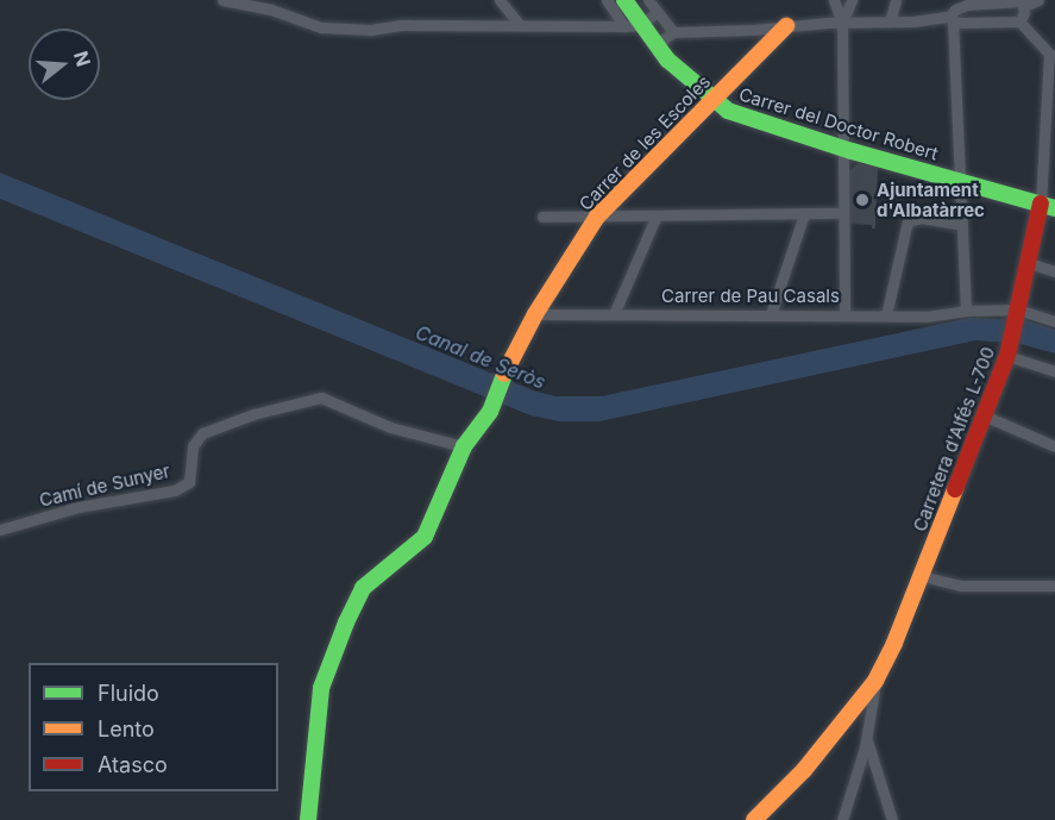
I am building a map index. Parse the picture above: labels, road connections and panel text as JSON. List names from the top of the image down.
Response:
{
  "streets": {
    "street": [
      "Carrer del Doctor Robert",
      "Carrer de les Escoles",
      "Carrer de Pau Casals",
      "Carretera d'Alfés L-700",
      "Camí de Sunyer"
    ]
  },
  "crossings": [
    ["Carrer del Doctor Robert", "Carrer de les Escoles"],
    ["Carrer del Doctor Robert", "Carretera d'Alfés L-700"],
    ["Carrer de les Escoles", "Carrer de Pau Casals"],
    ["Carrer de les Escoles", "Camí de Sunyer"],
    ["Carrer de Pau Casals", "Carretera d'Alfés L-700"]
  ],
  "water": ["Canal de Seròs"],
  "places": ["Ajuntament d'Albatàrrec"],
  "legend": ["Fluido", "Lento", "Atasco"],
  "north": "right"
}
